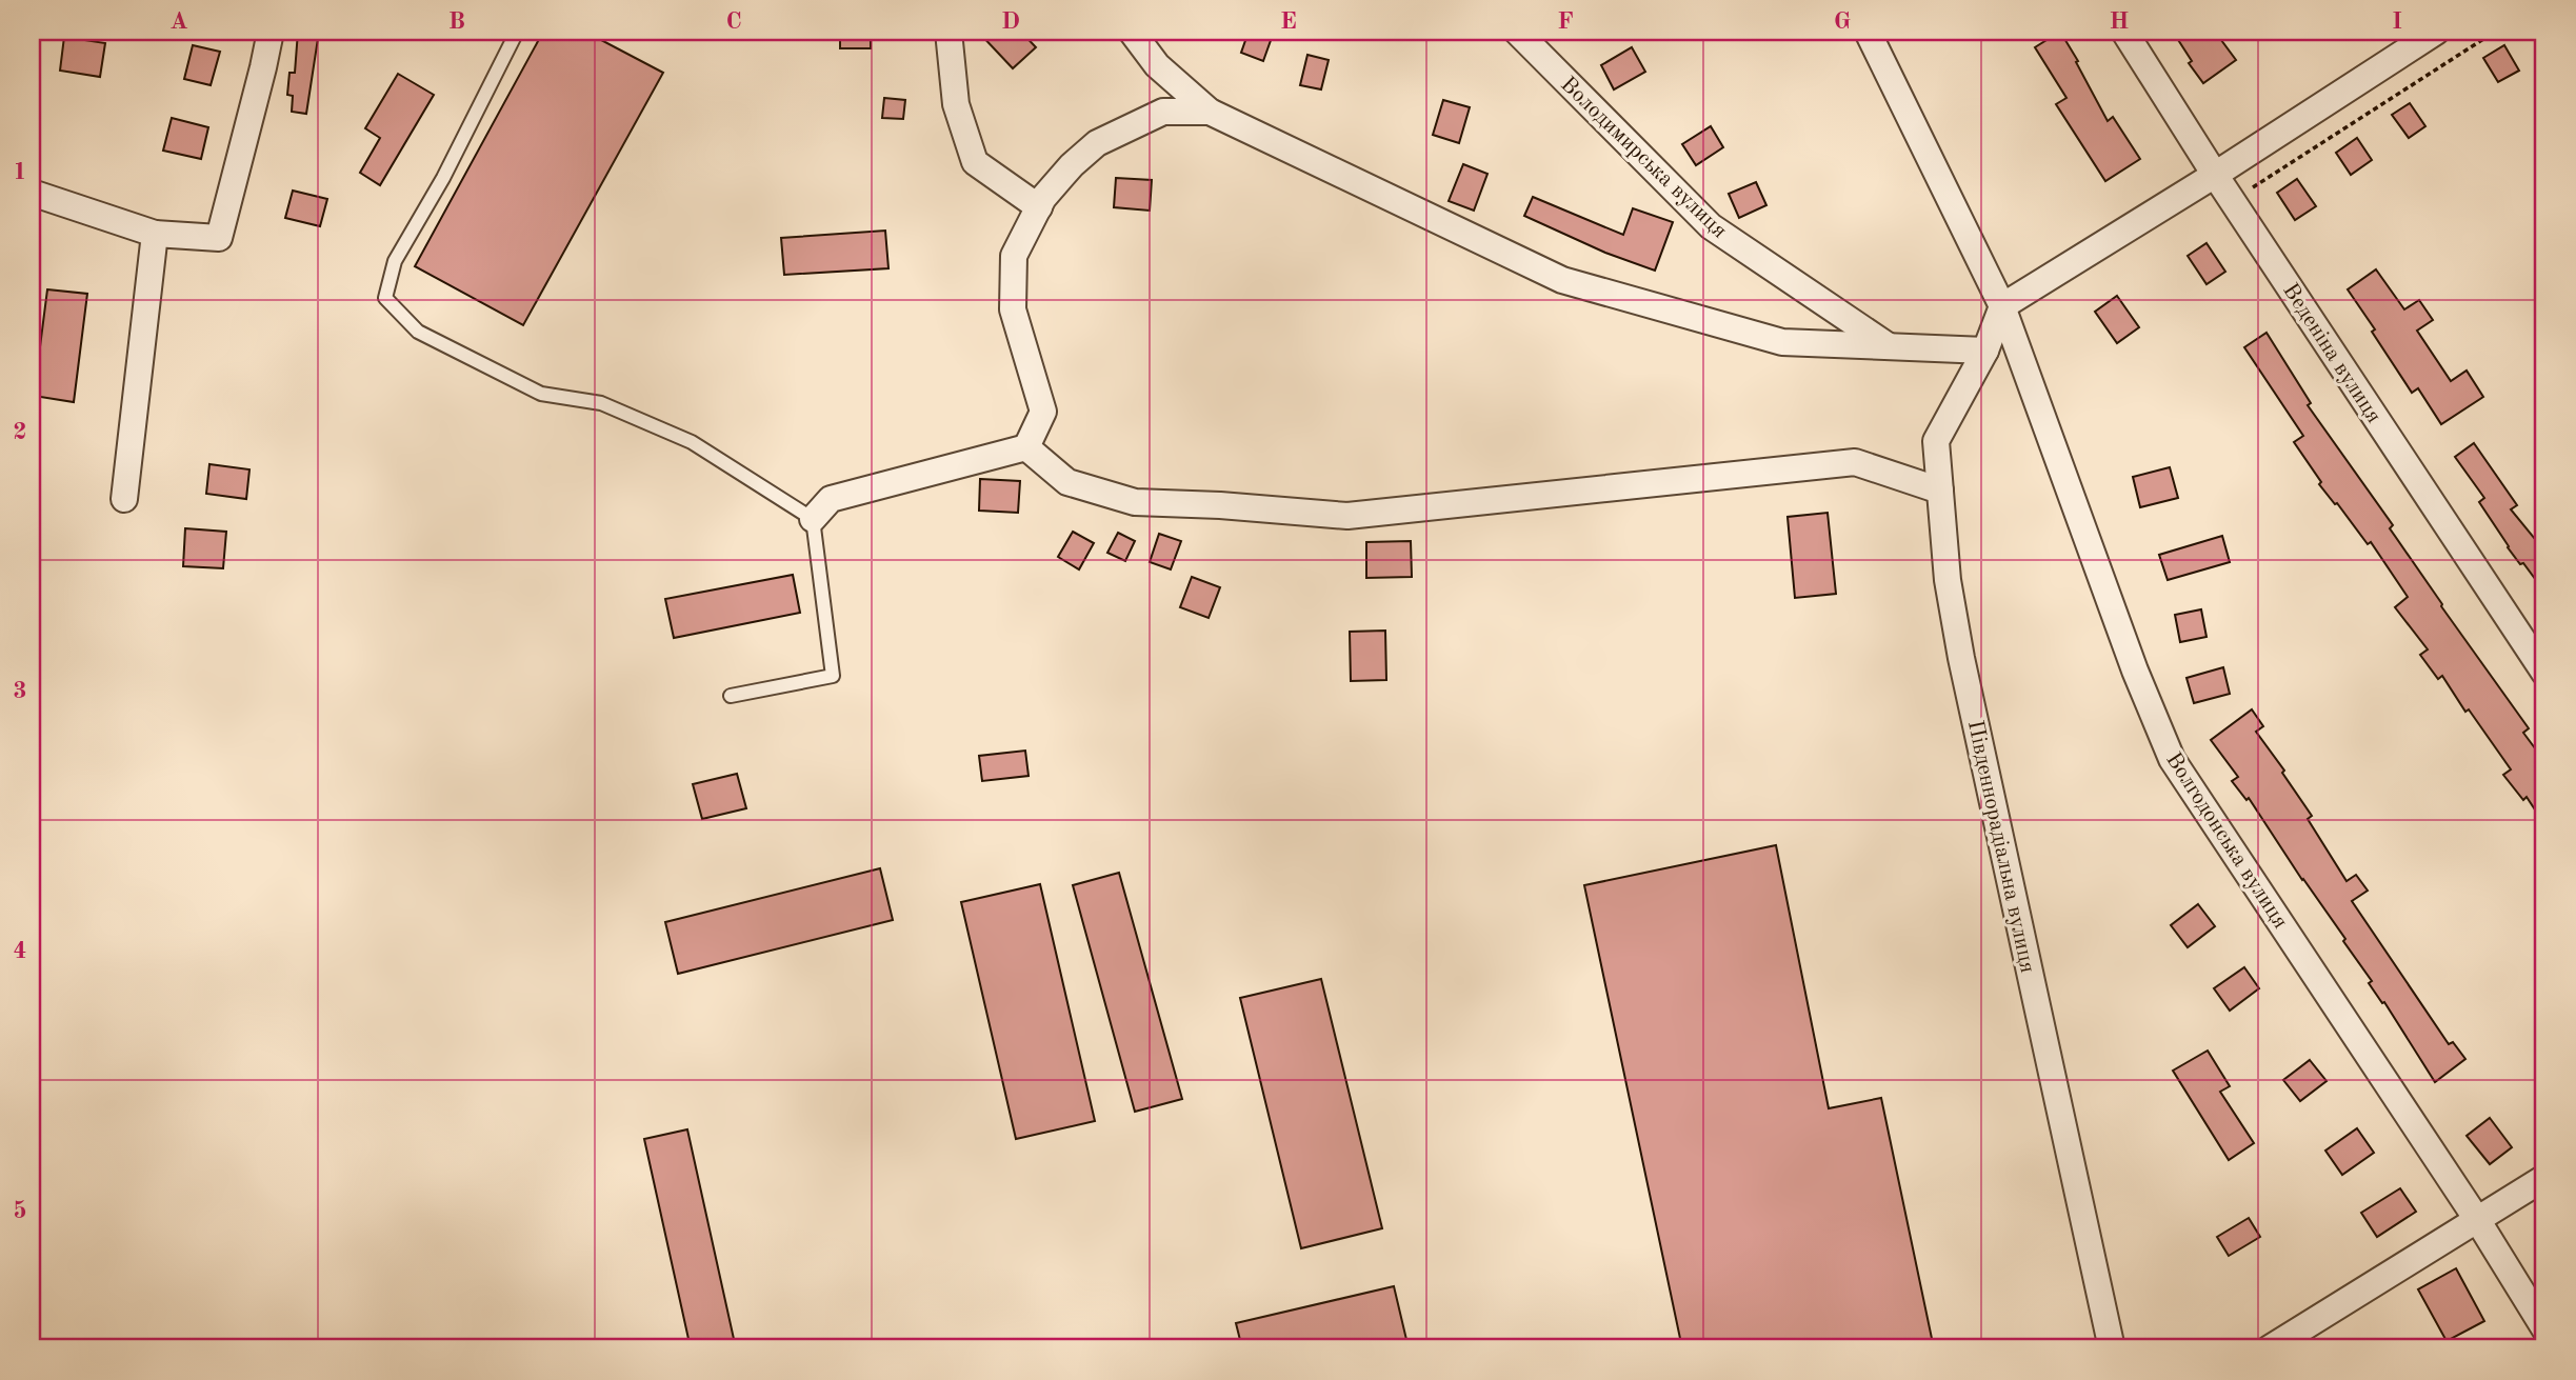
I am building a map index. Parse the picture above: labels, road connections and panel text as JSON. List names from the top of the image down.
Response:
{
  "streets": {
    "street": [
      "Володимирська вулиця",
      "Веденіна вулиця",
      "Волгодонська вулиця",
      "Південнорадіальна вулиця"
    ]
  },
  "crossings": [
    ["Волгодонська вулиця", "Південнорадіальна вулиця"]
  ],
  "grid": {
    "columns": [
      "A",
      "B",
      "C",
      "D",
      "E",
      "F",
      "G",
      "H",
      "I"
    ],
    "rows": [
      "1",
      "2",
      "3",
      "4",
      "5"
    ]
  }
}
